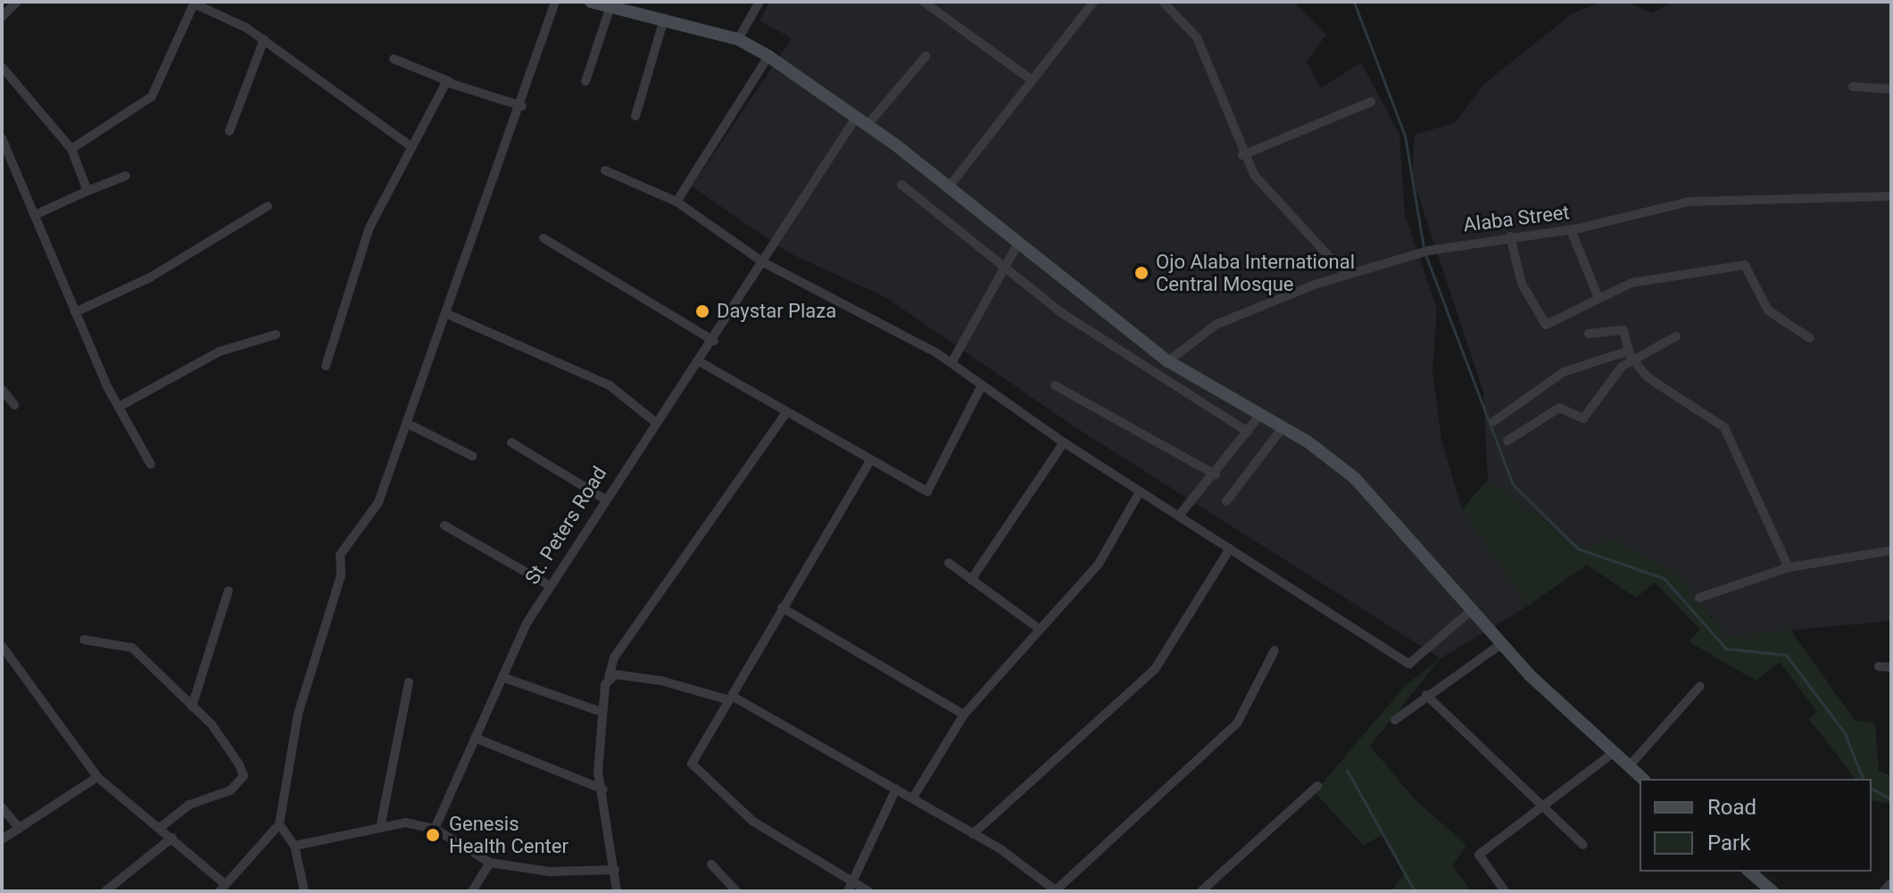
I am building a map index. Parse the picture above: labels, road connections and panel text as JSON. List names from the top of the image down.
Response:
{
  "streets": {
    "street": ["Alaba Street", "St. Peters Road"]
  },
  "places": ["Ojo Alaba International Central Mosque", "Daystar Plaza", "Genesis Health Center"],
  "legend": ["Road", "Park"]
}
